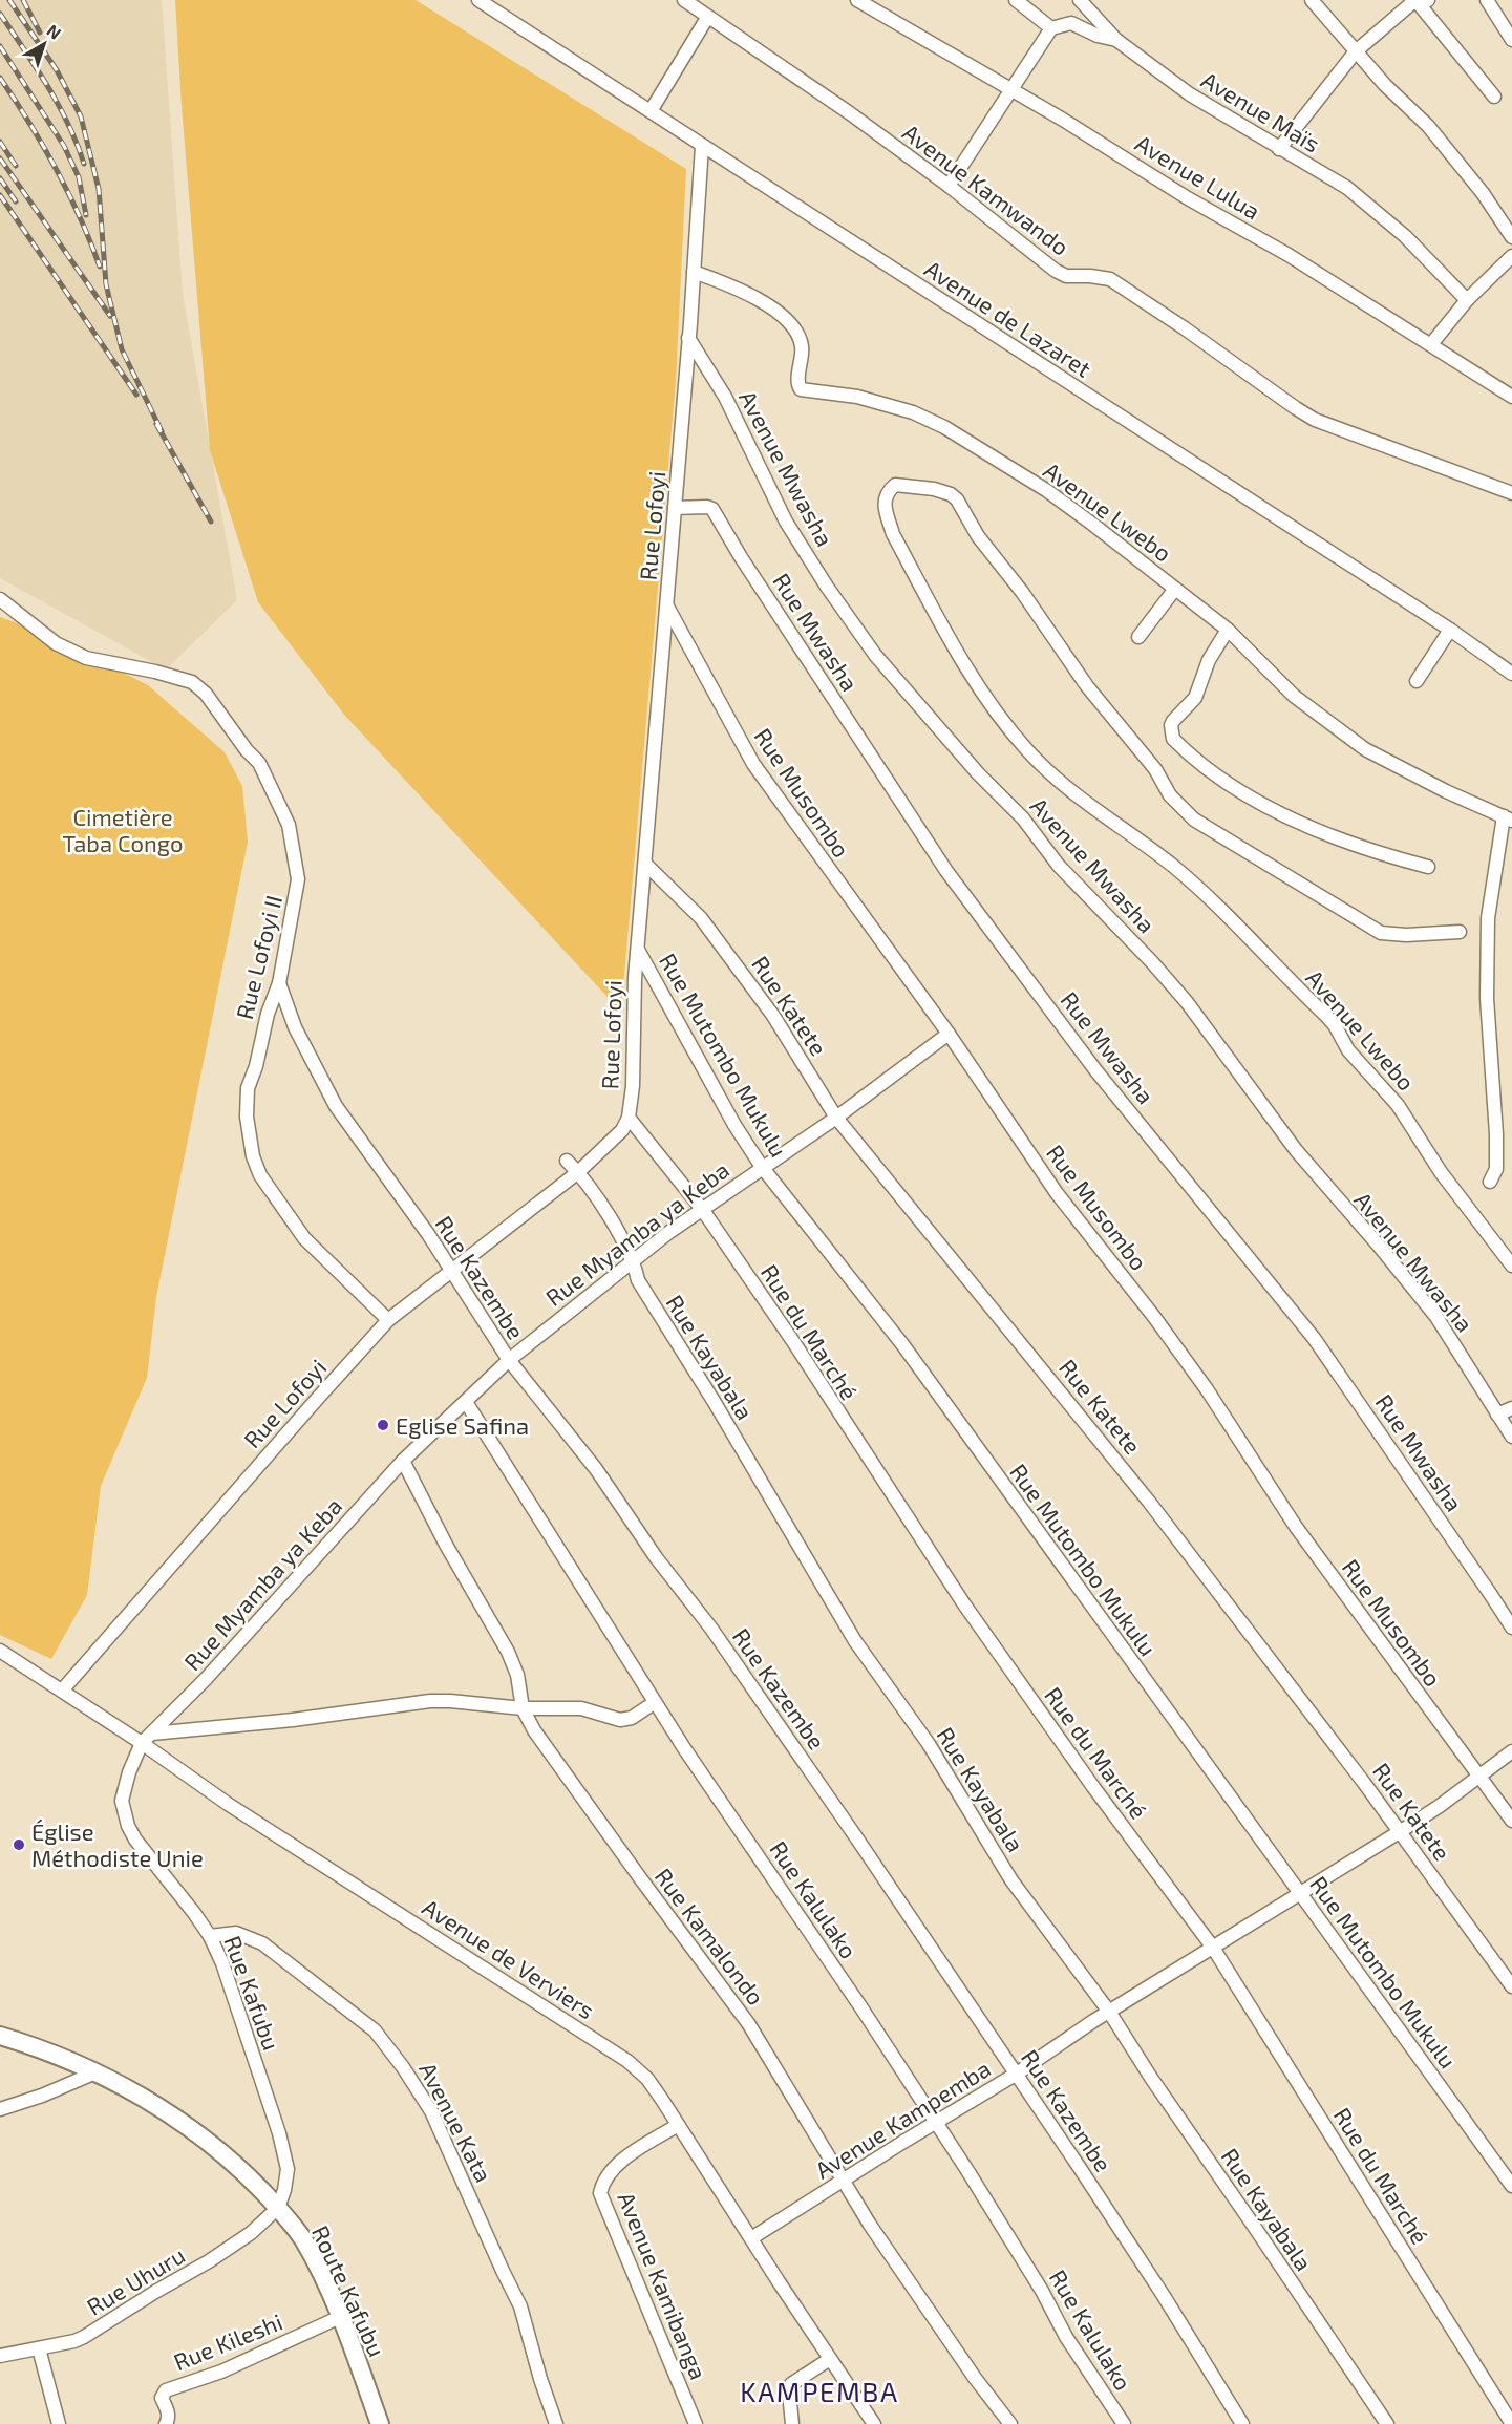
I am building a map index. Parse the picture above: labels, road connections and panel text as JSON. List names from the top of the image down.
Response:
{
  "streets": {
    "main road": ["Route Kafubu"],
    "street": [
      "Avenue Maïs",
      "Avenue Lulua",
      "Avenue Kamwando",
      "Avenue de Lazaret",
      "Avenue Mwasha",
      "Avenue Lwebo",
      "Rue Lofoyi",
      "Rue Mwasha",
      "Rue Musombo",
      "Rue Lofoyi II",
      "Rue Katete",
      "Rue Mutombo Mukulu",
      "Rue Myamba ya Keba",
      "Rue Kazembe",
      "Rue du Marché",
      "Rue Kayabala",
      "Rue Kalulako",
      "Rue Kamalondo",
      "Avenue de Verviers",
      "Rue Kafubu",
      "Avenue Kampemba",
      "Avenue Kata",
      "Rue Uhuru",
      "Avenue Kamibanga",
      "Rue Kileshi"
    ]
  },
  "crossings": [
    ["Avenue de Lazaret", "Rue Lofoyi"],
    ["Avenue Mwasha", "Rue Lofoyi"],
    ["Avenue Lwebo", "Rue Lofoyi"],
    ["Rue Lofoyi", "Rue Mwasha"],
    ["Rue Lofoyi", "Rue Musombo"],
    ["Rue Lofoyi", "Rue Lofoyi II"],
    ["Rue Lofoyi", "Rue Katete"],
    ["Rue Lofoyi", "Rue Mutombo Mukulu"],
    ["Rue Lofoyi", "Rue Kazembe"],
    ["Rue Lofoyi", "Rue du Marché"],
    ["Rue Lofoyi", "Rue Kayabala"],
    ["Rue Lofoyi", "Avenue de Verviers"],
    ["Rue Musombo", "Rue Myamba ya Keba"],
    ["Rue Musombo", "Avenue Kampemba"],
    ["Rue Lofoyi II", "Rue Kazembe"],
    ["Rue Katete", "Rue Myamba ya Keba"],
    ["Rue Katete", "Avenue Kampemba"],
    ["Rue Mutombo Mukulu", "Rue Myamba ya Keba"],
    ["Rue Mutombo Mukulu", "Avenue Kampemba"],
    ["Rue Myamba ya Keba", "Rue Kazembe"],
    ["Rue Myamba ya Keba", "Rue du Marché"],
    ["Rue Myamba ya Keba", "Rue Kayabala"],
    ["Rue Myamba ya Keba", "Rue Kalulako"],
    ["Rue Myamba ya Keba", "Rue Kamalondo"],
    ["Rue Myamba ya Keba", "Avenue de Verviers"],
    ["Rue Myamba ya Keba", "Rue Kafubu"],
    ["Rue Kazembe", "Avenue Kampemba"],
    ["Rue du Marché", "Avenue Kampemba"],
    ["Rue Kayabala", "Avenue Kampemba"],
    ["Rue Kalulako", "Avenue Kampemba"],
    ["Rue Kamalondo", "Avenue Kampemba"],
    ["Avenue de Verviers", "Rue Kafubu"],
    ["Avenue de Verviers", "Avenue Kampemba"],
    ["Avenue de Verviers", "Avenue Kamibanga"],
    ["Rue Kafubu", "Avenue Kata"],
    ["Rue Kafubu", "Rue Uhuru"],
    ["Rue Kafubu", "Route Kafubu"],
    ["Rue Uhuru", "Route Kafubu"],
    ["Route Kafubu", "Rue Kileshi"]
  ],
  "districts": ["KAMPEMBA"],
  "parks": ["Cimetière Taba Congo"],
  "places": ["Eglise Safina", "Église Méthodiste Unie"],
  "north": "top right"
}
